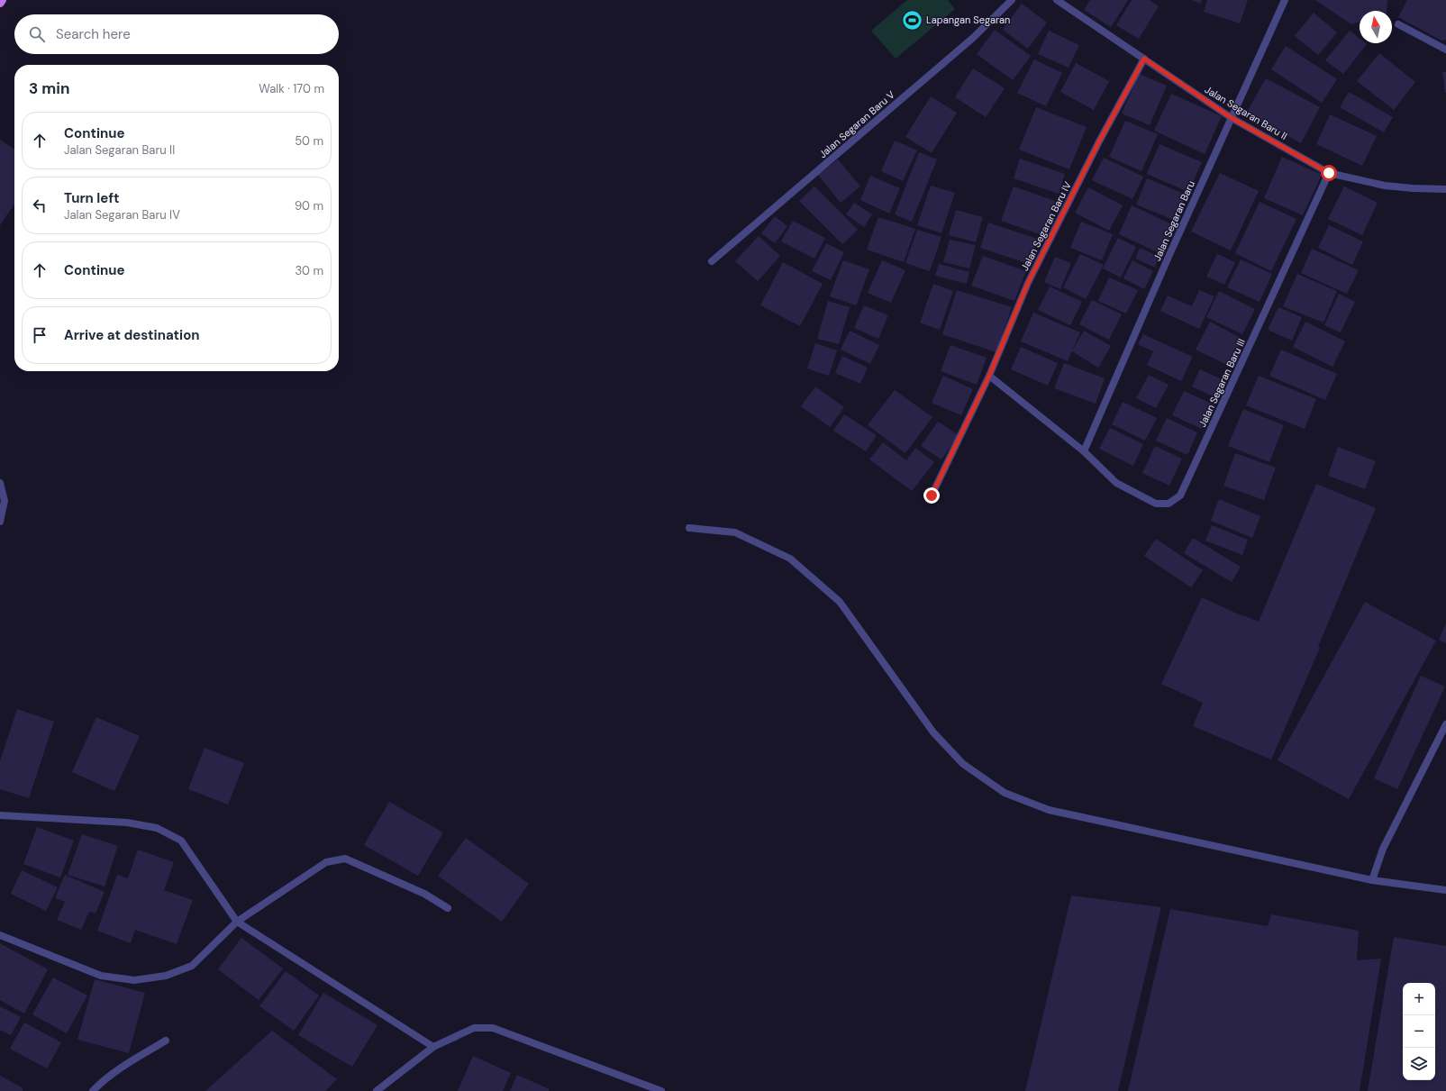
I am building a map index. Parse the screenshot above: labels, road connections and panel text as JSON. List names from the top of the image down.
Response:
{
  "streets": {
    "street": [
      "Jalan Segaran Baru II",
      "Jalan Segaran Baru V",
      "Jalan Segaran Baru",
      "Jalan Segaran Baru IV",
      "Jalan Segaran Baru III"
    ]
  },
  "crossings": [
    ["Jalan Segaran Baru II", "Jalan Segaran Baru"],
    ["Jalan Segaran Baru II", "Jalan Segaran Baru IV"],
    ["Jalan Segaran Baru II", "Jalan Segaran Baru III"],
    ["Jalan Segaran Baru", "Jalan Segaran Baru III"]
  ],
  "places": {
    "sports": ["Lapangan Segaran"]
  },
  "north": "top",
  "page": {
    "search": "Search here",
    "heading": ["3 min", "Walk · 170 m"],
    "list": [
      ["Continue", "Jalan Segaran Baru II", "50 m"],
      ["Turn left", "Jalan Segaran Baru IV", "90 m"],
      ["Continue", "30 m"],
      "Arrive at destination"
    ],
    "map_buttons": ["+", "−"]
  }
}
